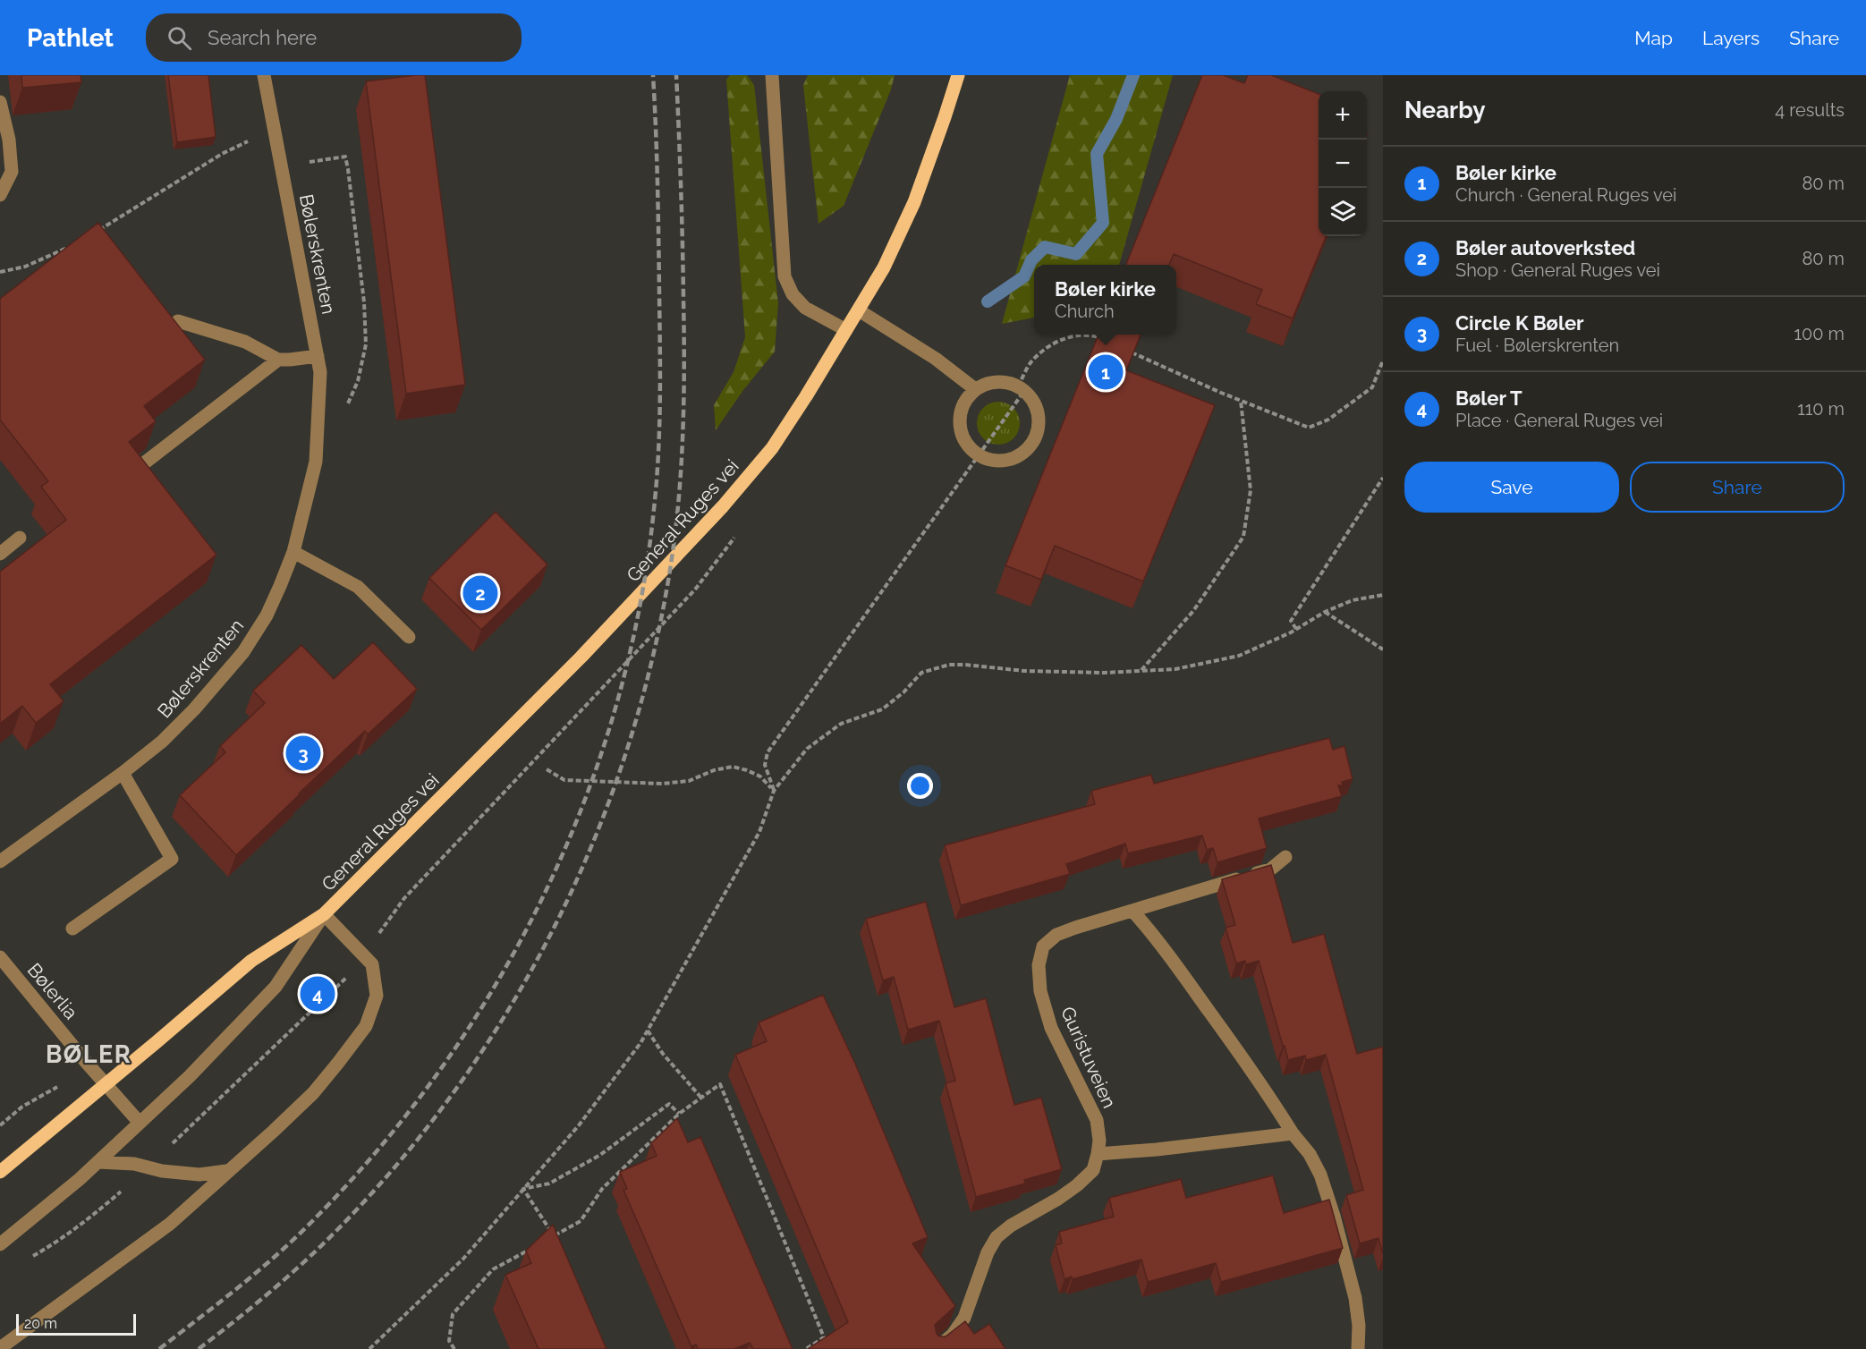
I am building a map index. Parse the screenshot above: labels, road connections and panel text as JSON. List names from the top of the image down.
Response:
{
  "streets": {
    "main road": ["General Ruges vei"],
    "street": ["Bølerskrenten", "Bølerlia", "Guristuveien"]
  },
  "crossings": [
    ["General Ruges vei", "Bølerlia"]
  ],
  "districts": ["BØLER"],
  "scale_bar": "20 m",
  "page": {
    "header": "Pathlet",
    "search": "Search here",
    "nav": ["Map", "Layers", "Share"],
    "heading": ["Nearby", "4 results"],
    "map_buttons": ["+", "−"],
    "list": [
      {
        "mark": "1",
        "name": "Bøler kirke",
        "note": "Church · General Ruges vei",
        "value": "80 m"
      },
      {
        "mark": "2",
        "name": "Bøler autoverksted",
        "note": "Shop · General Ruges vei",
        "value": "80 m"
      },
      {
        "mark": "3",
        "name": "Circle K Bøler",
        "note": "Fuel · Bølerskrenten",
        "value": "100 m"
      },
      {
        "mark": "4",
        "name": "Bøler T",
        "note": "Place · General Ruges vei",
        "value": "110 m"
      }
    ],
    "popup": ["Bøler kirke", "Church"],
    "pins": [
      "1",
      "2",
      "3",
      "4"
    ],
    "buttons": ["Save", "Share"],
    "scale": "20 m"
  }
}
